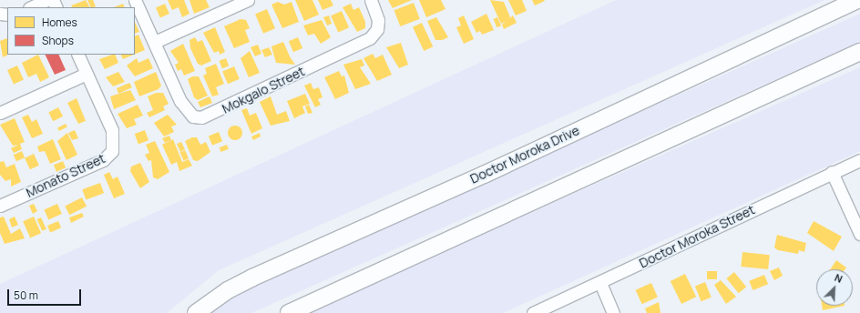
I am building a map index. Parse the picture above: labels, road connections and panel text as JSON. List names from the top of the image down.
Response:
{
  "streets": {
    "street": [
      "Mokgalo Street",
      "Doctor Moroka Drive",
      "Monato Street",
      "Doctor Moroka Street"
    ]
  },
  "legend": ["Homes", "Shops"],
  "scale_bar": "50 m",
  "north": "top right"
}
